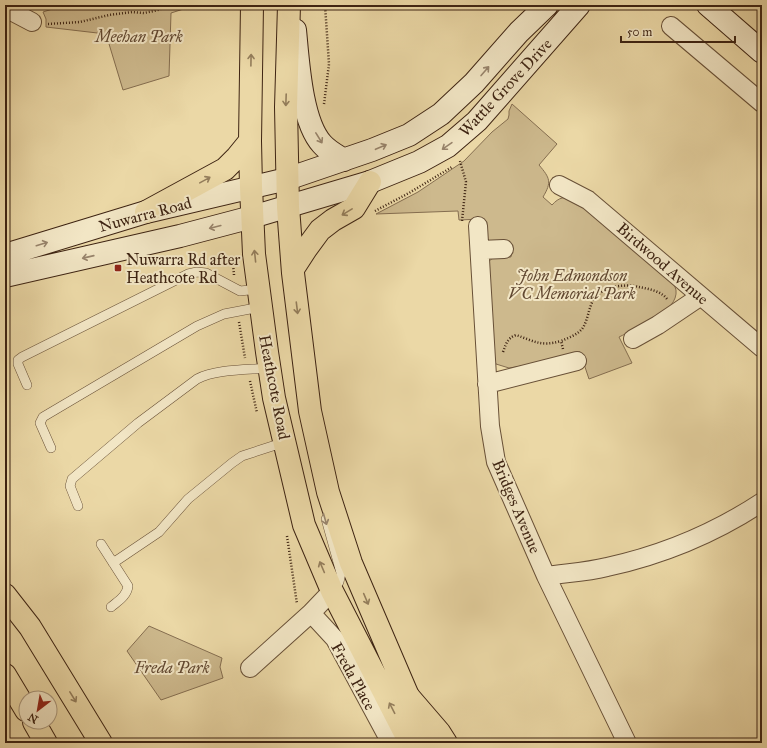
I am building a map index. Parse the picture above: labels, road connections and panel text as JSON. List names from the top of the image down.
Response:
{
  "streets": {
    "main road": ["Wattle Grove Drive", "Nuwarra Road", "Heathcote Road"],
    "street": ["Birdwood Avenue", "Bridges Avenue", "Freda Place"]
  },
  "crossings": [
    ["Wattle Grove Drive", "Nuwarra Road"],
    ["Wattle Grove Drive", "Heathcote Road"],
    ["Nuwarra Road", "Heathcote Road"]
  ],
  "parks": ["Meehan Park", "John Edmondson VC Memorial Park", "Freda Park"],
  "places": {
    "transit": ["Nuwarra Rd after Heathcote Rd"]
  },
  "scale_bar": "50 m",
  "north": "bottom left"
}
